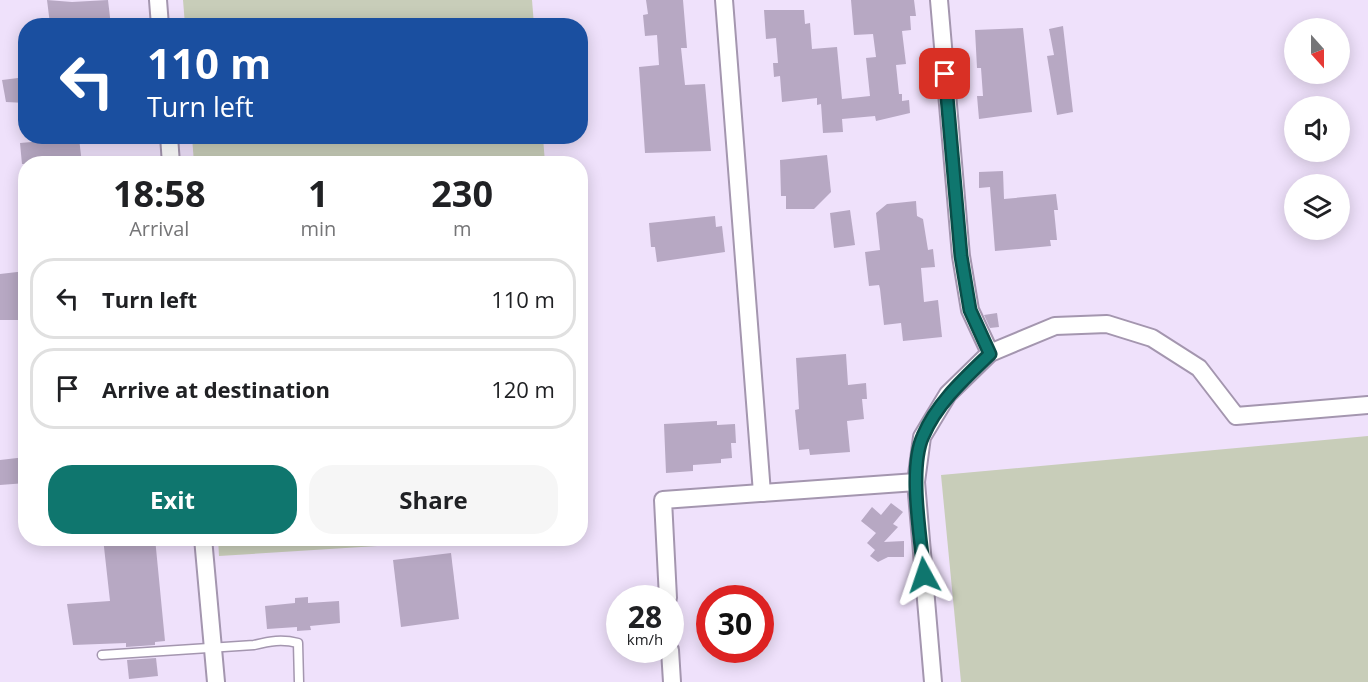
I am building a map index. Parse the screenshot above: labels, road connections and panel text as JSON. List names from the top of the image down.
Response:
{
  "north": "bottom",
  "page": {
    "turn": ["110 m", "Turn left"],
    "eta": [
      "18:58",
      "Arrival",
      "1",
      "min",
      "230",
      "m"
    ],
    "list": [
      {
        "name": "Turn left",
        "value": "110 m"
      },
      {
        "name": "Arrive at destination",
        "value": "120 m"
      }
    ],
    "buttons": ["Exit", "Share"],
    "speed": "28 km/h",
    "limit": "30"
  }
}
